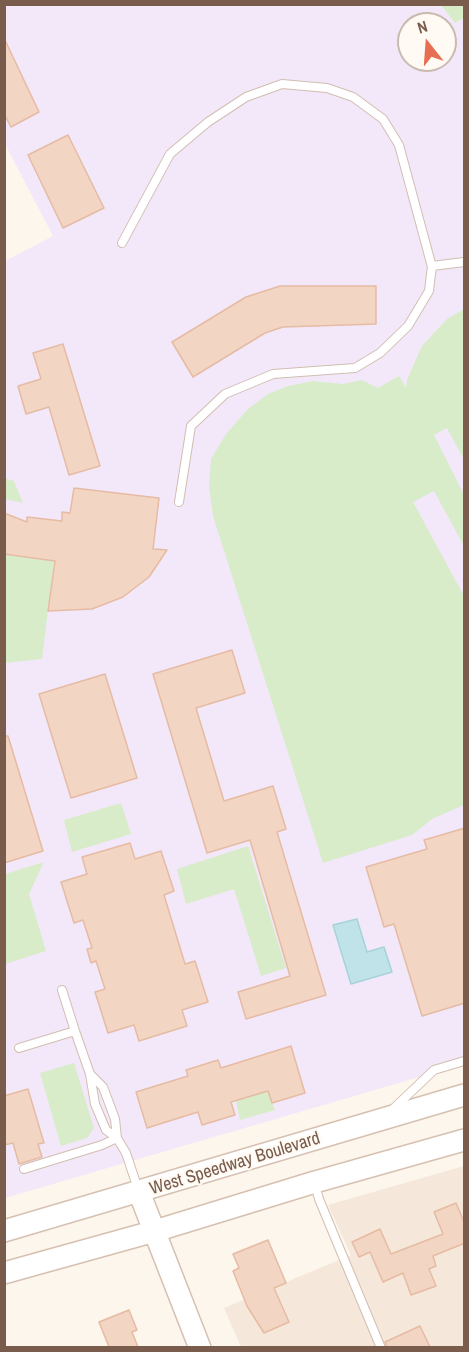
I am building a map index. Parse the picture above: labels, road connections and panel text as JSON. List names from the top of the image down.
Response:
{
  "streets": {
    "main road": ["West Speedway Boulevard"]
  },
  "north": "top"
}
